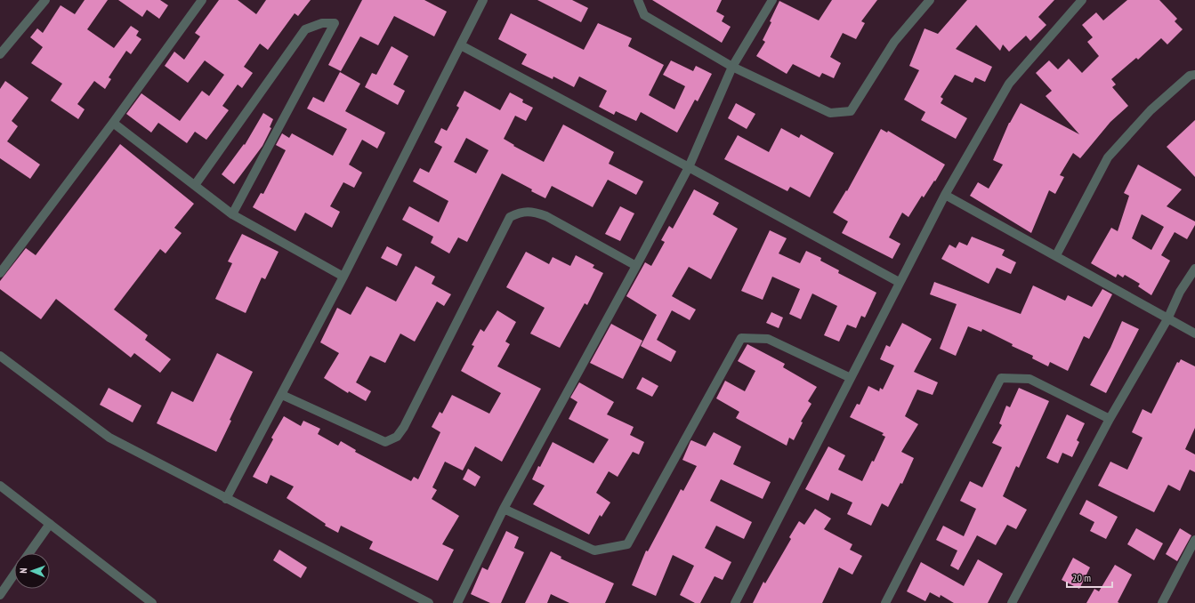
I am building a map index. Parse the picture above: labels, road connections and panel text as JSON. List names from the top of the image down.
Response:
{
  "scale_bar": "20 m",
  "north": "left"
}
